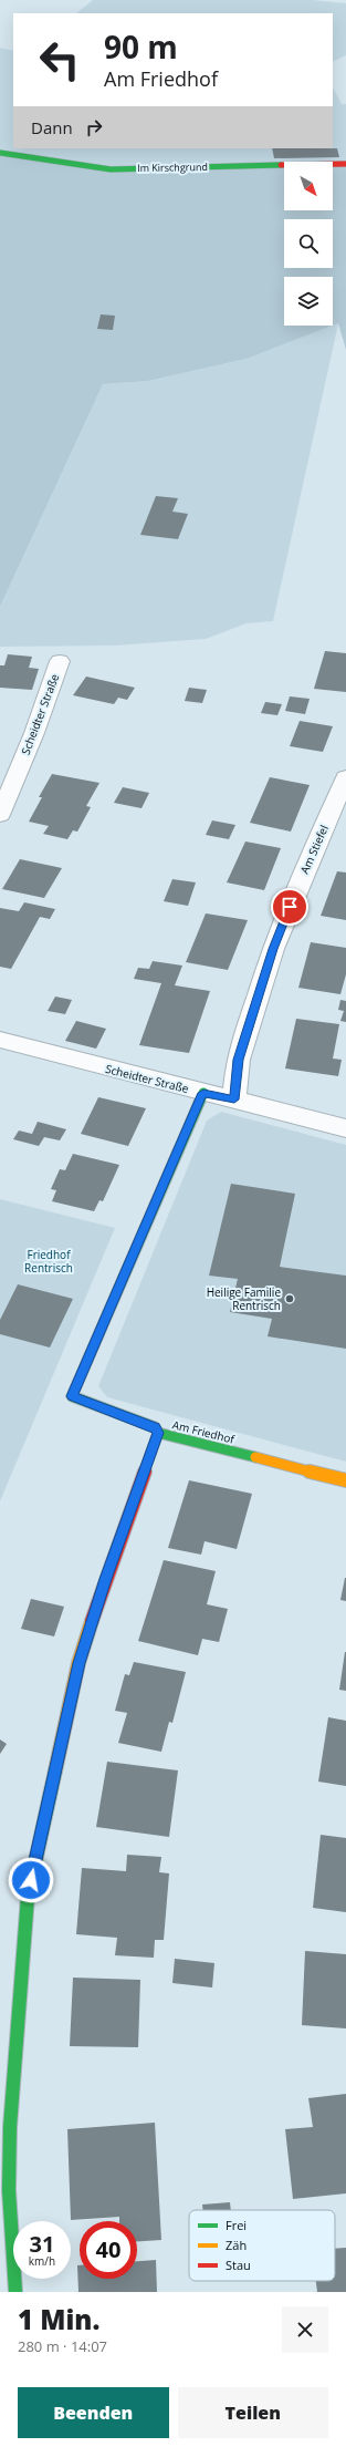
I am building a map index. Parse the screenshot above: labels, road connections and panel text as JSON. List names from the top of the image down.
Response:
{
  "streets": {
    "street": [
      "Im Kirschgrund",
      "Scheidter Straße",
      "Am Stiefel",
      "Am Friedhof"
    ]
  },
  "crossings": [
    ["Scheidter Straße", "Am Stiefel"],
    ["Scheidter Straße", "Am Friedhof"]
  ],
  "parks": ["Friedhof Rentrisch"],
  "places": ["Heilige Familie Rentrisch"],
  "legend": ["Frei", "Zäh", "Stau"],
  "north": "bottom right",
  "page": {
    "turn": ["90 m", "Am Friedhof"],
    "then": "Dann",
    "speed": "31 km/h",
    "limit": "40",
    "heading": ["1 Min.", "280 m · 14:07"],
    "buttons": ["Beenden", "Teilen"]
  }
}
